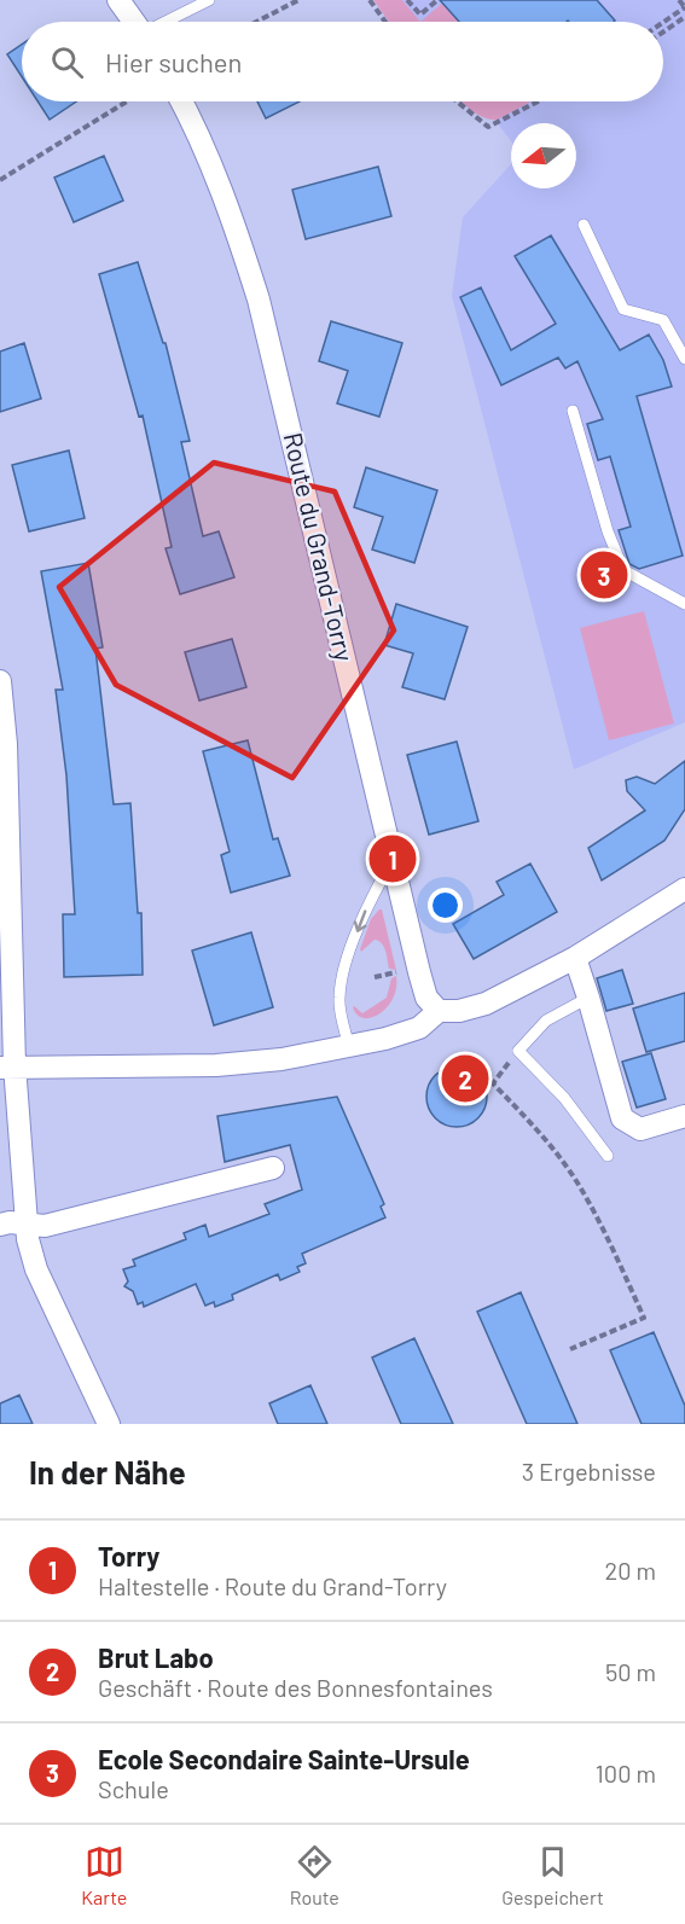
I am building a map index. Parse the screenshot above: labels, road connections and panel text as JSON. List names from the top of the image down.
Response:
{
  "streets": {
    "street": ["Route du Grand-Torry"]
  },
  "north": "left",
  "page": {
    "search": "Hier suchen",
    "pins": ["3", "1", "2"],
    "heading": ["In der Nähe", "3 Ergebnisse"],
    "list": [
      {
        "mark": "1",
        "name": "Torry",
        "note": "Haltestelle · Route du Grand-Torry",
        "value": "20 m"
      },
      {
        "mark": "2",
        "name": "Brut Labo",
        "note": "Geschäft · Route des Bonnesfontaines",
        "value": "50 m"
      },
      {
        "mark": "3",
        "name": "Ecole Secondaire Sainte-Ursule",
        "note": "Schule",
        "value": "100 m"
      }
    ],
    "nav": ["Karte", "Route", "Gespeichert"]
  }
}
